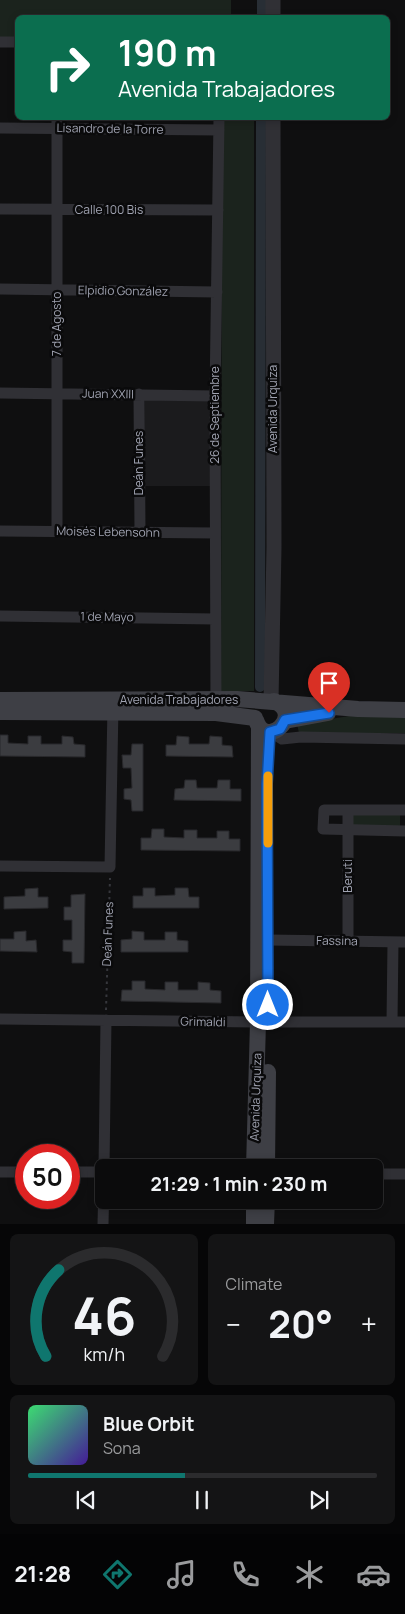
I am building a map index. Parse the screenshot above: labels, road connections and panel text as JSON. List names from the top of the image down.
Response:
{
  "streets": {
    "main road": ["Avenida Urquiza", "Avenida Trabajadores"],
    "street": [
      "Lisandro de la Torre",
      "Calle 100 Bis",
      "Elpidio González",
      "7 de Agosto",
      "Juan XXIII",
      "26 de Septiembre",
      "Deán Funes",
      "Moisés Lebensohn",
      "1 de Mayo",
      "Beruti",
      "Fassina",
      "Grimaldi"
    ]
  },
  "crossings": [
    ["Lisandro de la Torre", "7 de Agosto"],
    ["Lisandro de la Torre", "26 de Septiembre"],
    ["Calle 100 Bis", "7 de Agosto"],
    ["Calle 100 Bis", "26 de Septiembre"],
    ["Elpidio González", "7 de Agosto"],
    ["Elpidio González", "26 de Septiembre"],
    ["7 de Agosto", "Juan XXIII"],
    ["7 de Agosto", "Moisés Lebensohn"],
    ["Juan XXIII", "26 de Septiembre"],
    ["Juan XXIII", "Deán Funes"],
    ["Avenida Urquiza", "Avenida Trabajadores"],
    ["Avenida Urquiza", "Fassina"],
    ["Avenida Urquiza", "Grimaldi"],
    ["26 de Septiembre", "Moisés Lebensohn"],
    ["26 de Septiembre", "1 de Mayo"],
    ["26 de Septiembre", "Avenida Trabajadores"],
    ["Deán Funes", "Moisés Lebensohn"],
    ["Deán Funes", "Grimaldi"],
    ["Beruti", "Fassina"]
  ],
  "page": {
    "turn": ["190 m", "Avenida Trabajadores"],
    "limit": "50",
    "trip": "21:29 · 1 min · 230 m",
    "tile": "Climate",
    "heat": ["−", "20°", "+"],
    "song": ["Blue Orbit", "Sona"],
    "tabs": "21:28",
    "gauge": ["46", "km/h"]
  }
}
